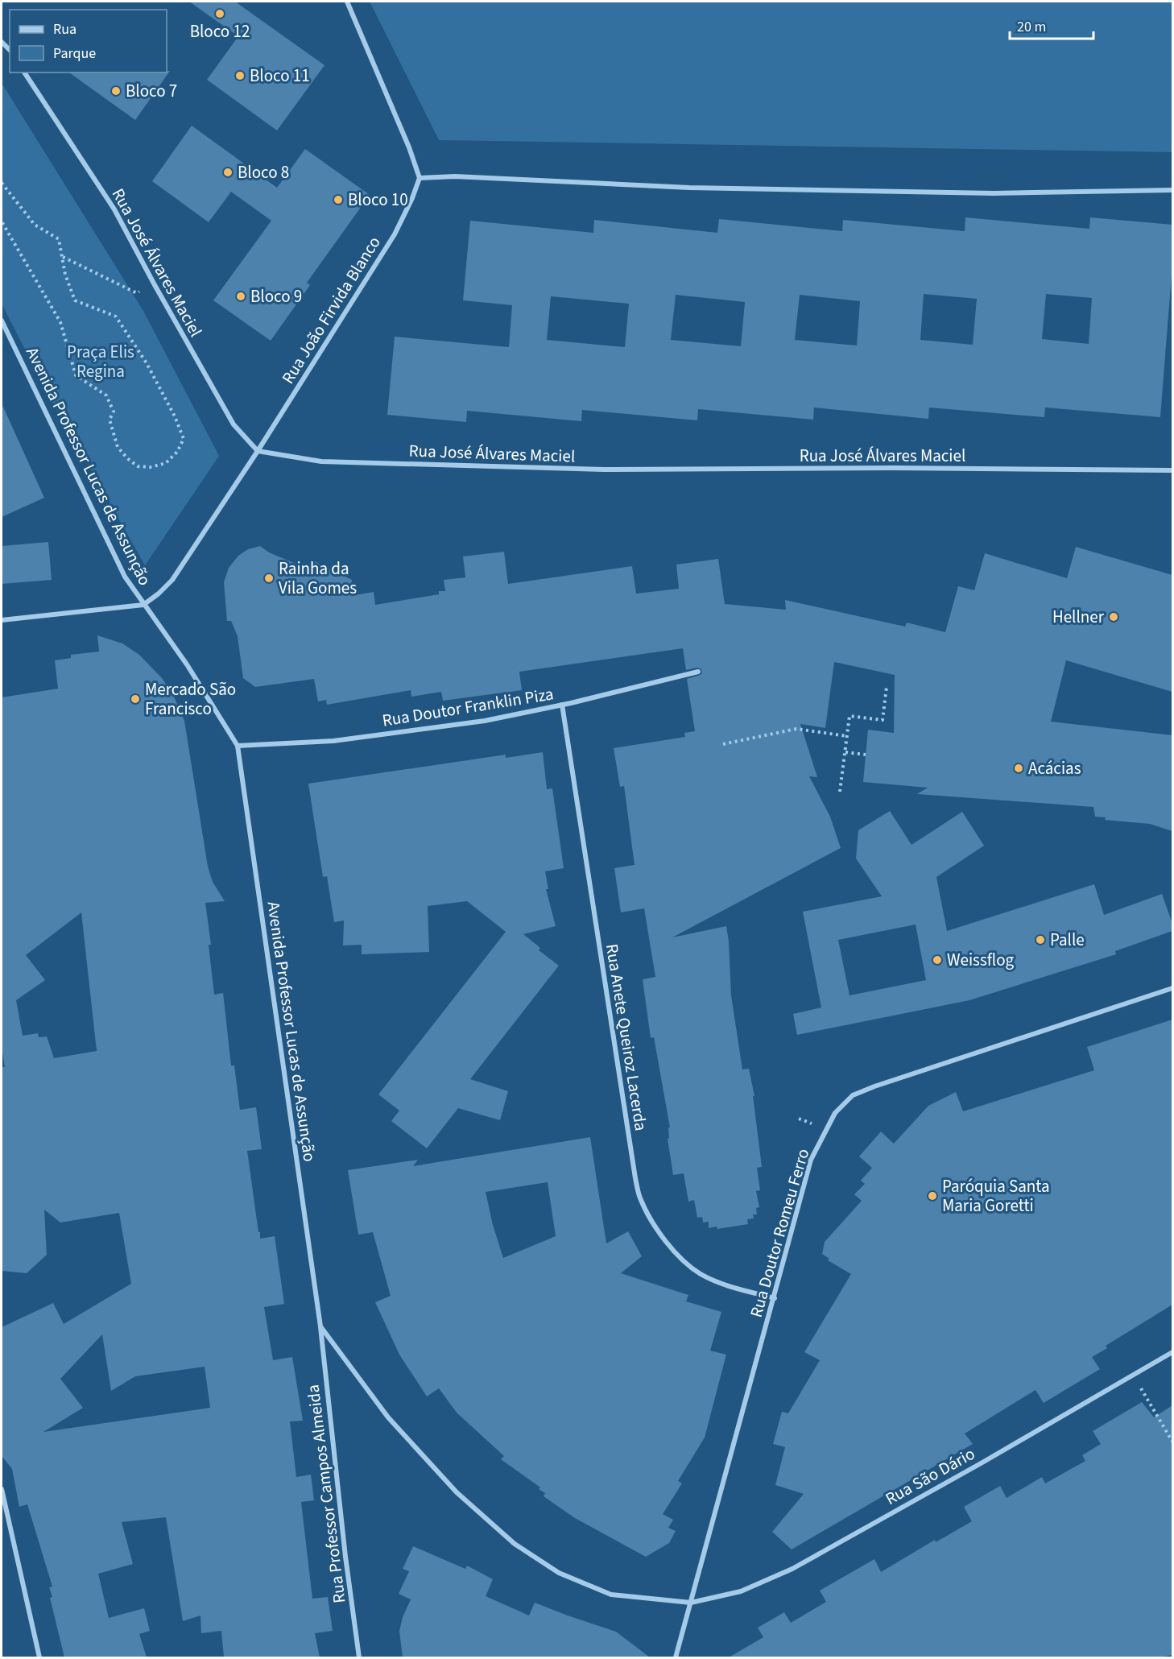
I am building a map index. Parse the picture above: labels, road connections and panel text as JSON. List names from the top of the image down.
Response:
{
  "streets": {
    "street": [
      "Rua José Álvares Maciel",
      "Rua João Firvida Blanco",
      "Avenida Professor Lucas de Assunção",
      "Rua Doutor Franklin Piza",
      "Rua Anete Queiroz Lacerda",
      "Rua Doutor Romeu Ferro",
      "Rua São Dário",
      "Rua Professor Campos Almeida"
    ]
  },
  "crossings": [
    ["Rua José Álvares Maciel", "Rua João Firvida Blanco"],
    ["Rua João Firvida Blanco", "Avenida Professor Lucas de Assunção"],
    ["Avenida Professor Lucas de Assunção", "Rua Doutor Franklin Piza"],
    ["Avenida Professor Lucas de Assunção", "Rua Doutor Romeu Ferro"],
    ["Avenida Professor Lucas de Assunção", "Rua São Dário"],
    ["Avenida Professor Lucas de Assunção", "Rua Professor Campos Almeida"],
    ["Rua Doutor Franklin Piza", "Rua Anete Queiroz Lacerda"],
    ["Rua Anete Queiroz Lacerda", "Rua Doutor Romeu Ferro"],
    ["Rua Doutor Romeu Ferro", "Rua São Dário"]
  ],
  "parks": ["Praça Elis Regina"],
  "places": [
    "Bloco 12",
    "Bloco 11",
    "Bloco 7",
    "Bloco 8",
    "Bloco 10",
    "Bloco 9",
    "Rainha da Vila Gomes",
    "Hellner",
    "Mercado São Francisco",
    "Acácias",
    "Palle",
    "Weissflog",
    "Paróquia Santa Maria Goretti"
  ],
  "legend": ["Rua", "Parque"],
  "scale_bar": "20 m"
}
